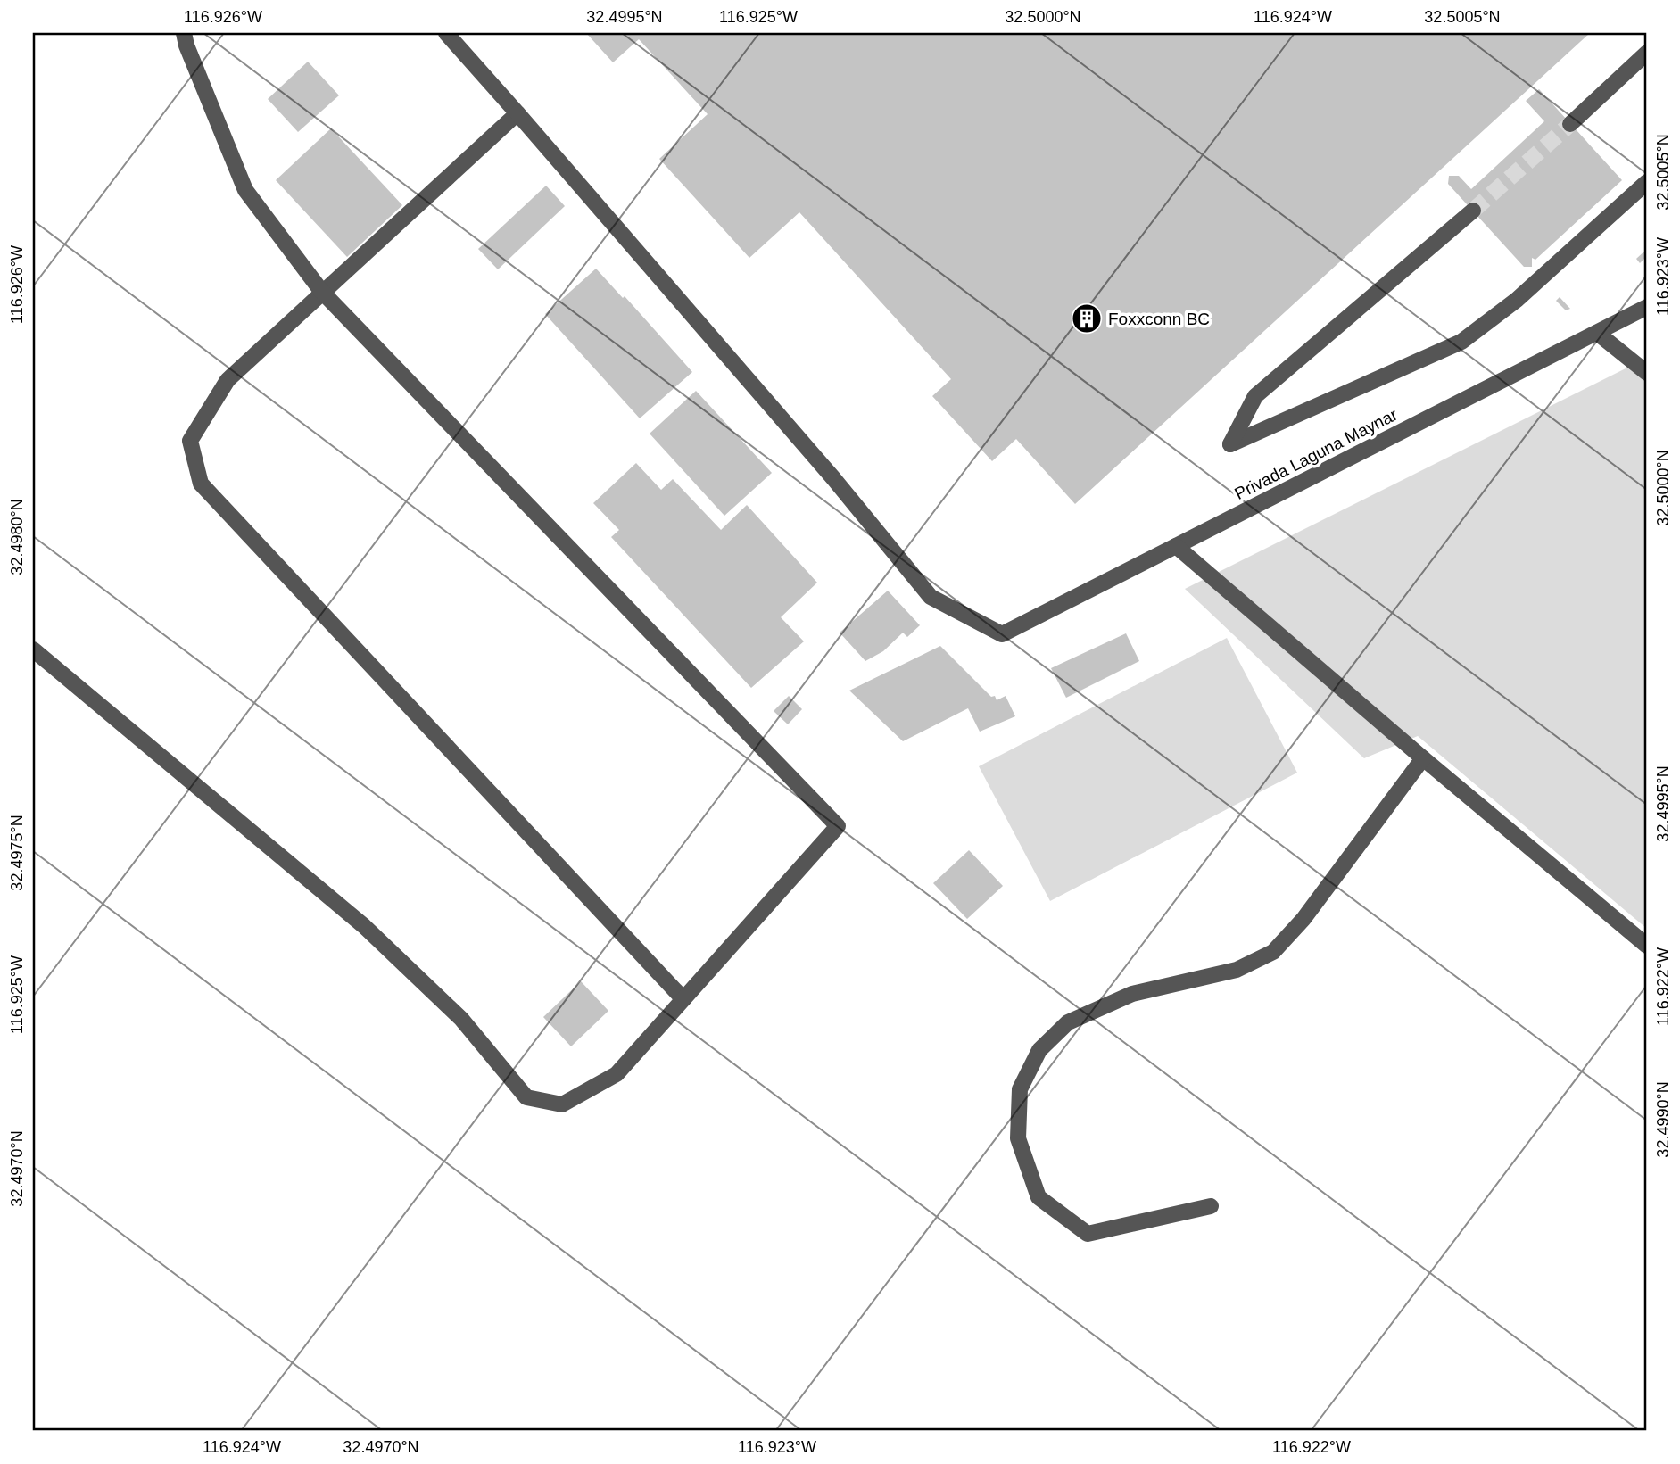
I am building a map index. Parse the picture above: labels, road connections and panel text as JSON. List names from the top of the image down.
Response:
{
  "streets": {
    "lane": ["Privada Laguna Maynar"]
  },
  "places": {
    "building": ["Foxxconn BC"]
  },
  "coordinates": [
    "116.926°W",
    "32.4995°N",
    "116.925°W",
    "32.5000°N",
    "116.924°W",
    "32.5005°N",
    "116.923°W",
    "32.4980°N",
    "32.4975°N",
    "116.922°W",
    "32.4990°N",
    "32.4970°N"
  ]
}
